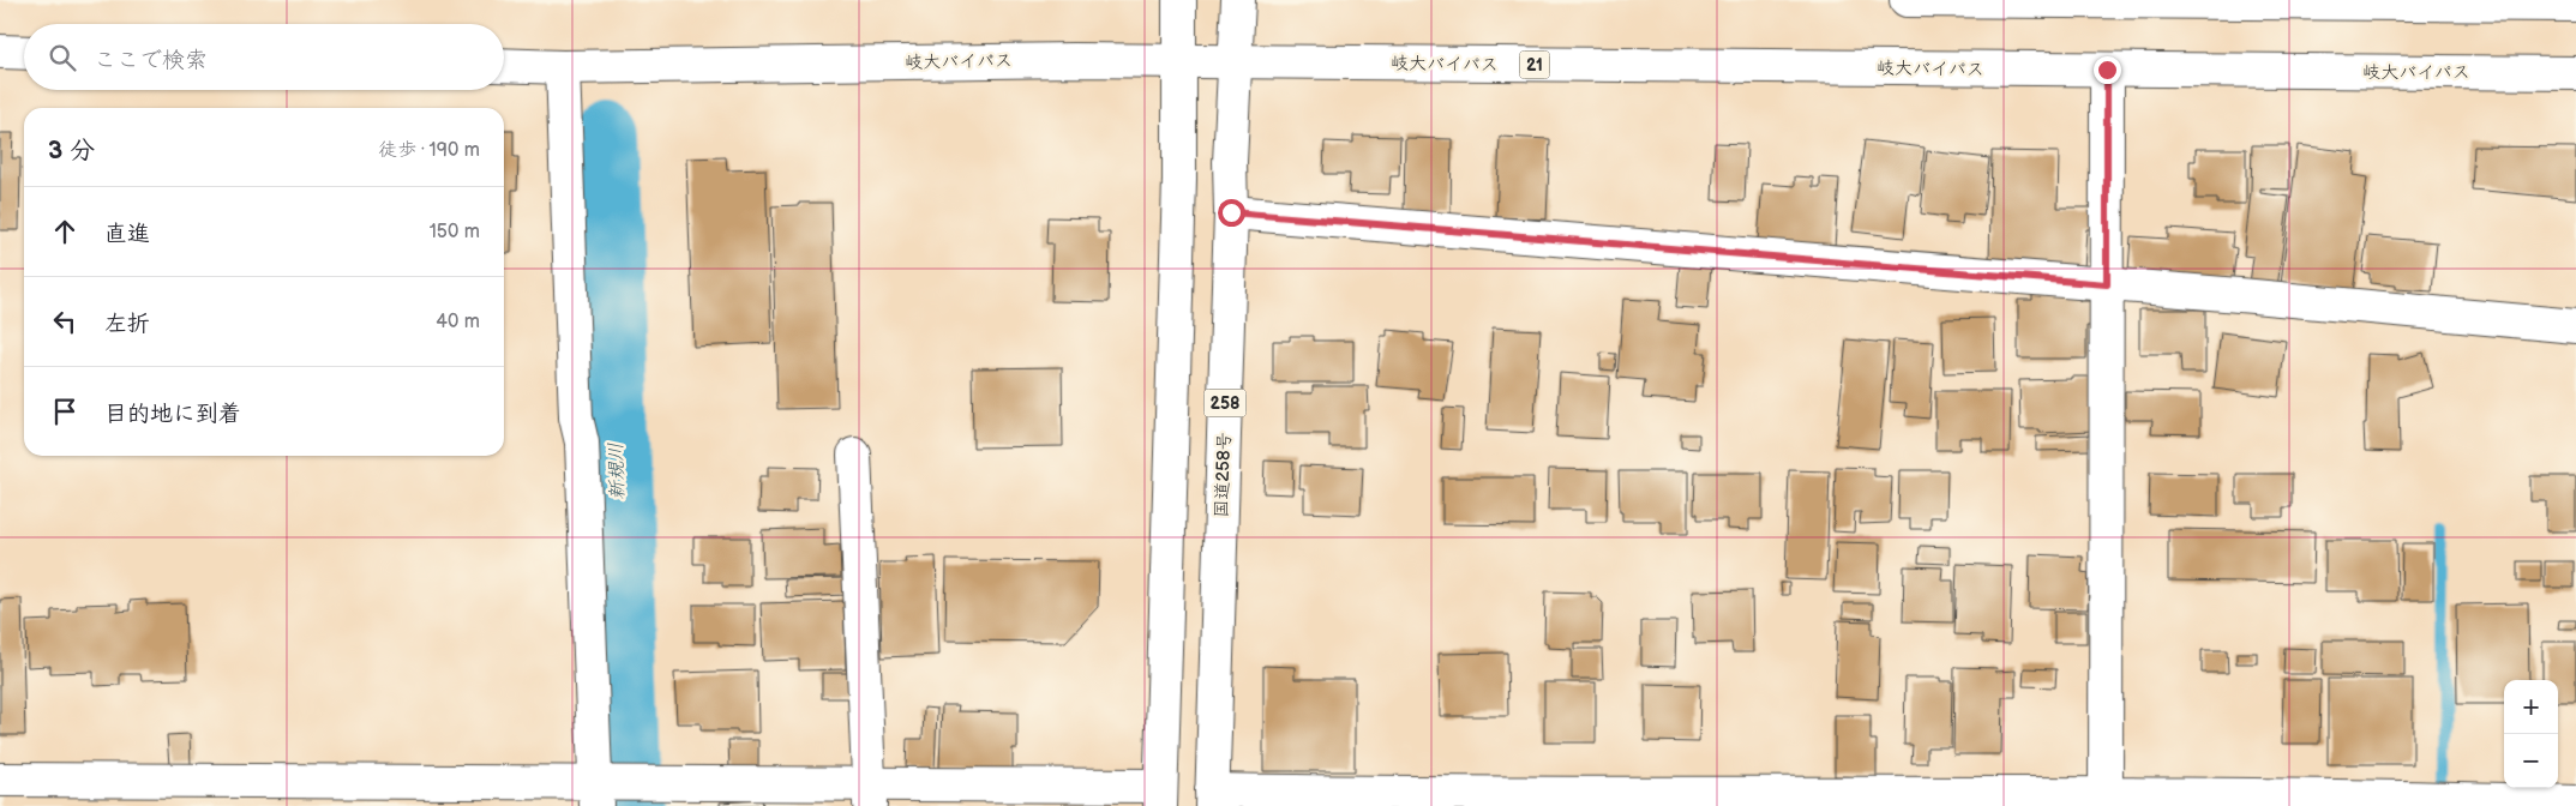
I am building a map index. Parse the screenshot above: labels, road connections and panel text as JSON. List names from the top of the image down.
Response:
{
  "streets": {
    "main road": [
      "岐大バイパス",
      "21",
      "258",
      "国道258号"
    ]
  },
  "crossings": [
    ["岐大バイパス", "国道258号"]
  ],
  "water": ["新規川"],
  "page": {
    "search": "ここで検索",
    "heading": ["3 分", "徒歩 · 190 m"],
    "list": [
      ["直進", "150 m"],
      ["左折", "40 m"],
      "目的地に到着"
    ],
    "map_buttons": ["+", "−"]
  }
}
